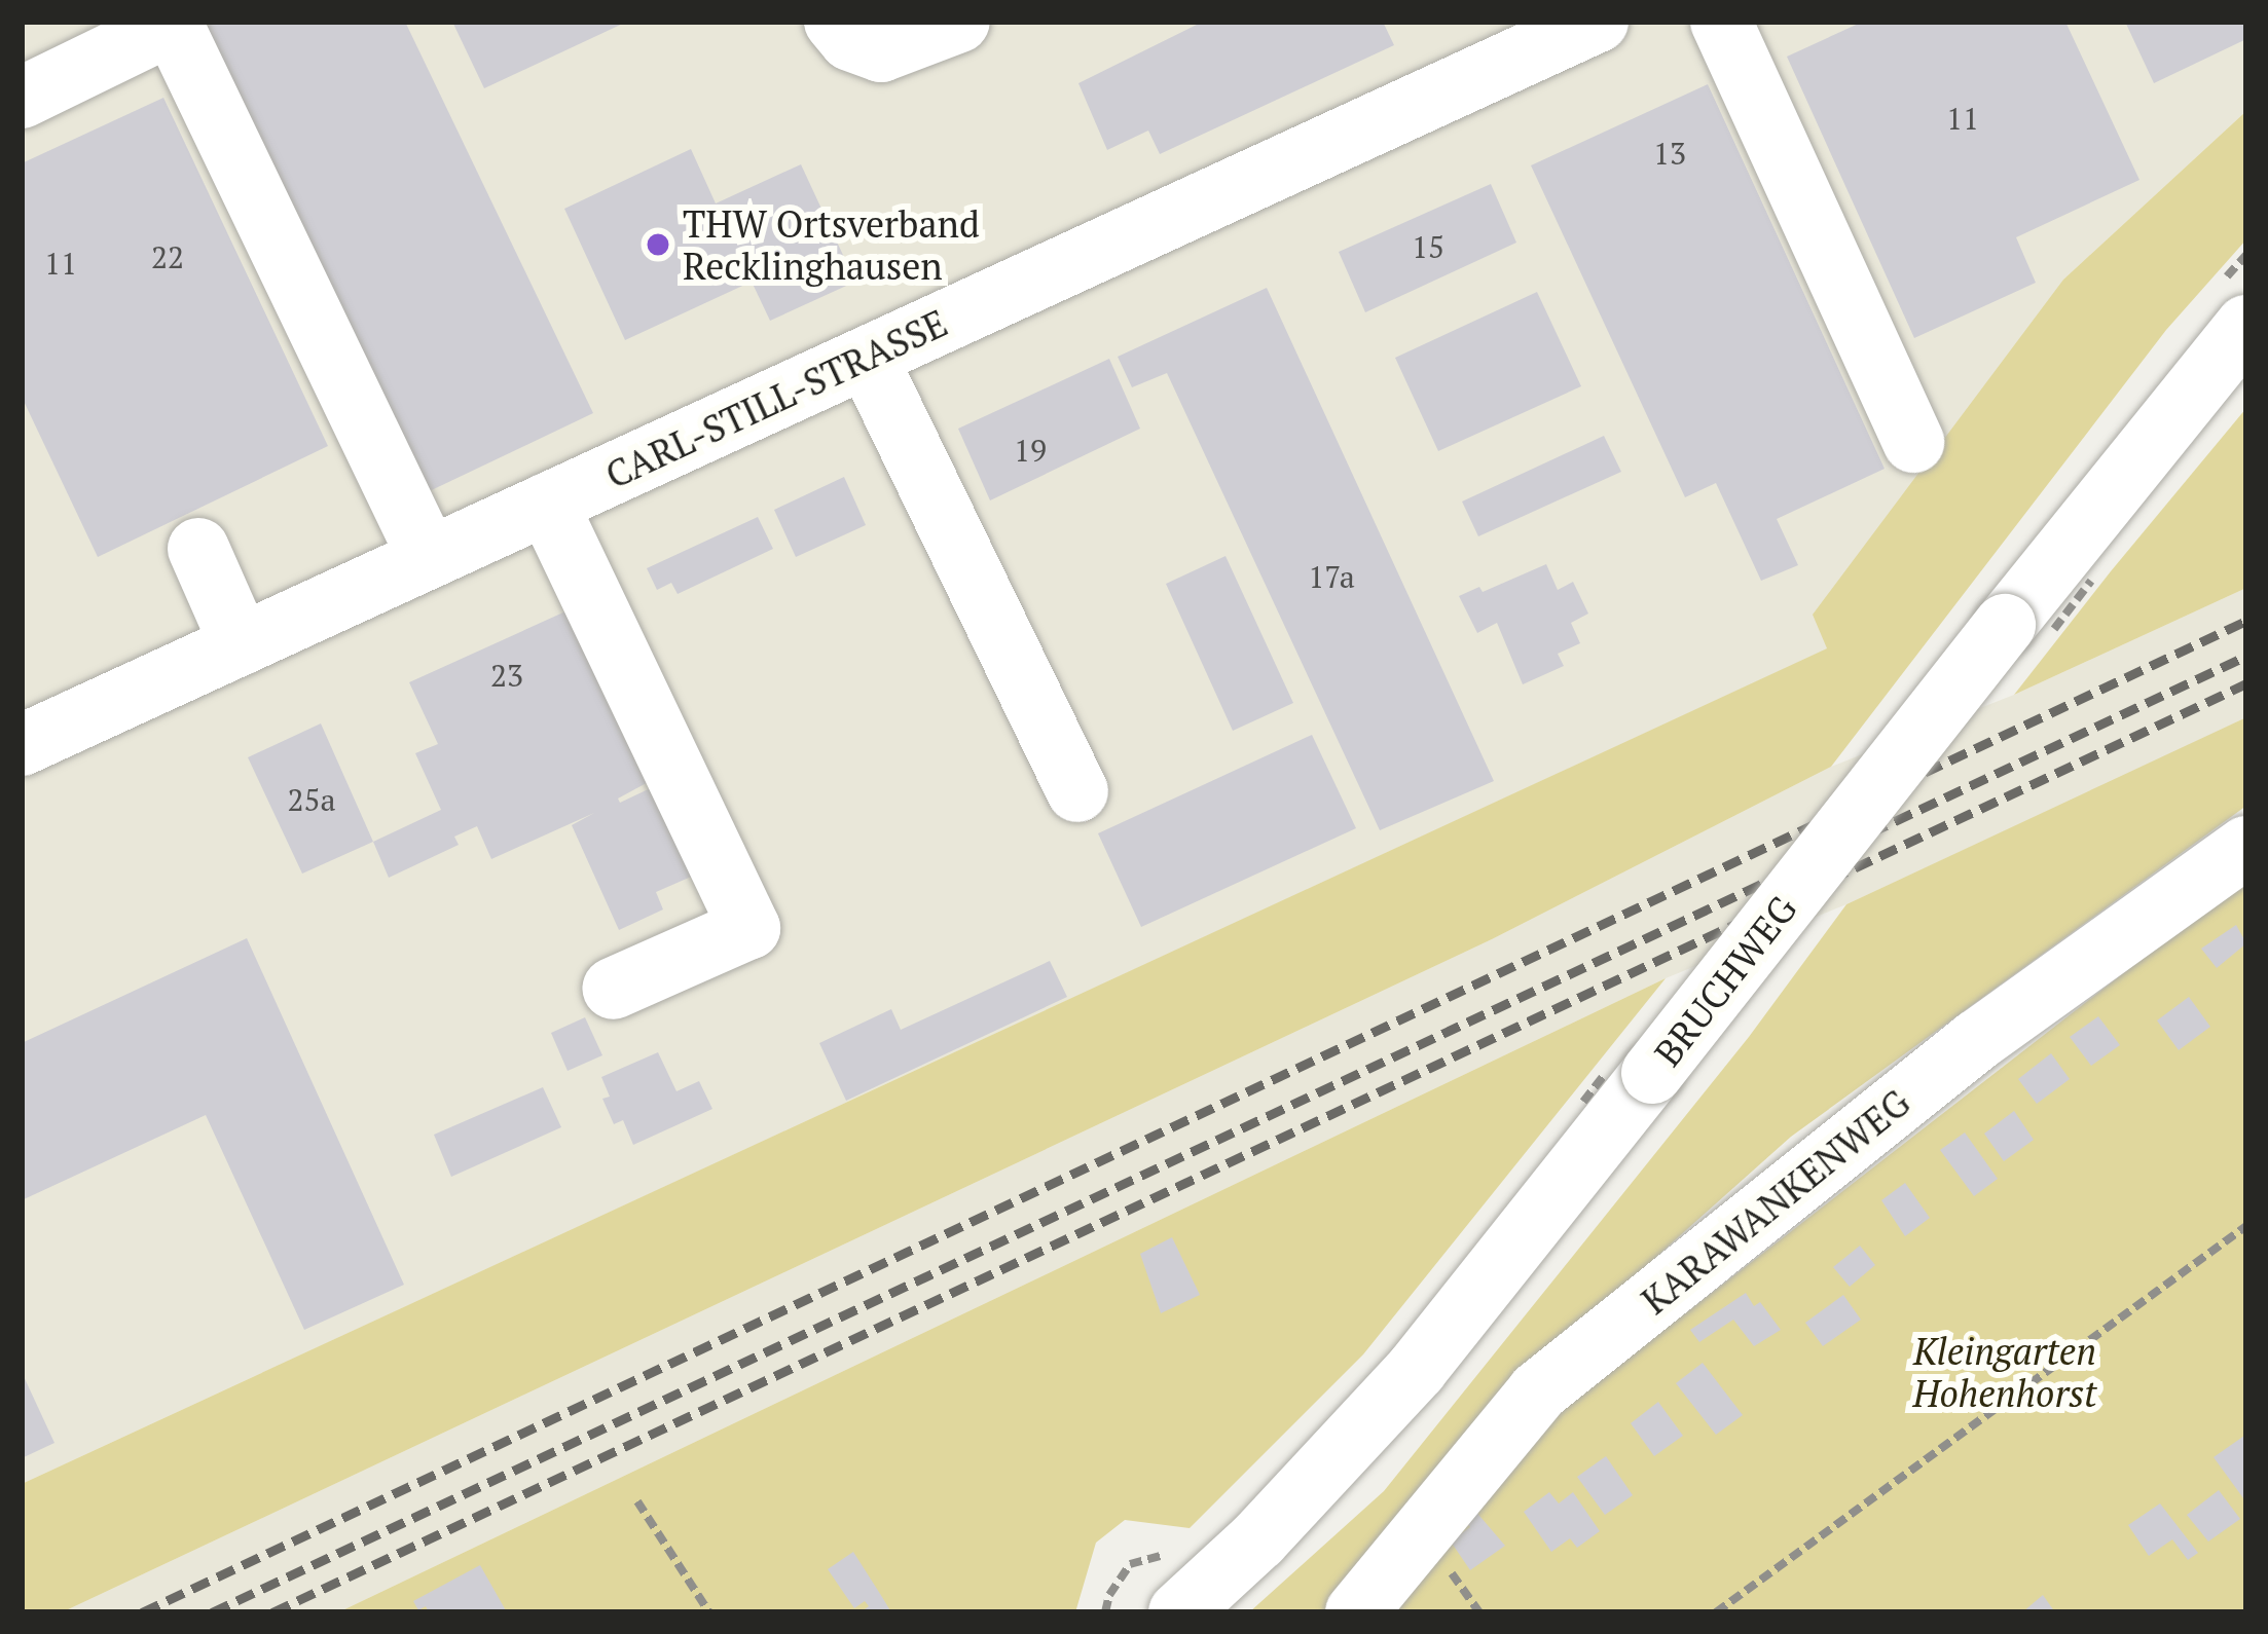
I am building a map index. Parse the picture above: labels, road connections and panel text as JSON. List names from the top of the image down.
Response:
{
  "streets": {
    "street": ["CARL-STILL-STRASSE", "BRUCHWEG", "KARAWANKENWEG"]
  },
  "parks": ["Kleingarten Hohenhorst"],
  "places": ["THW Ortsverband Recklinghausen"],
  "house_numbers": [
    "11",
    "13",
    "15",
    "22",
    "11",
    "19",
    "17a",
    "23",
    "25a"
  ]
}
